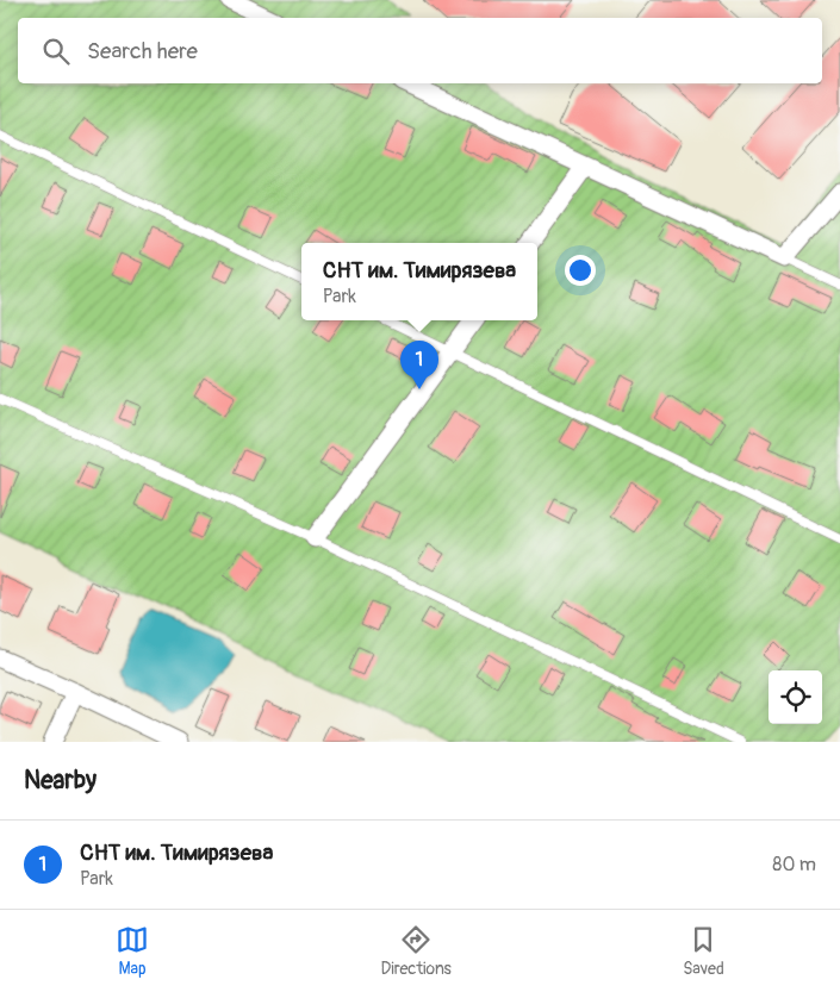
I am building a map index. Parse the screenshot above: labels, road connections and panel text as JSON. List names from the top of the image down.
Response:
{
  "page": {
    "search": "Search here",
    "popup": ["СНТ им. Тимирязева", "Park"],
    "pins": "1",
    "heading": "Nearby",
    "list": [
      {
        "mark": "1",
        "name": "СНТ им. Тимирязева",
        "note": "Park",
        "value": "80 m"
      }
    ],
    "nav": ["Map", "Directions", "Saved"]
  }
}
